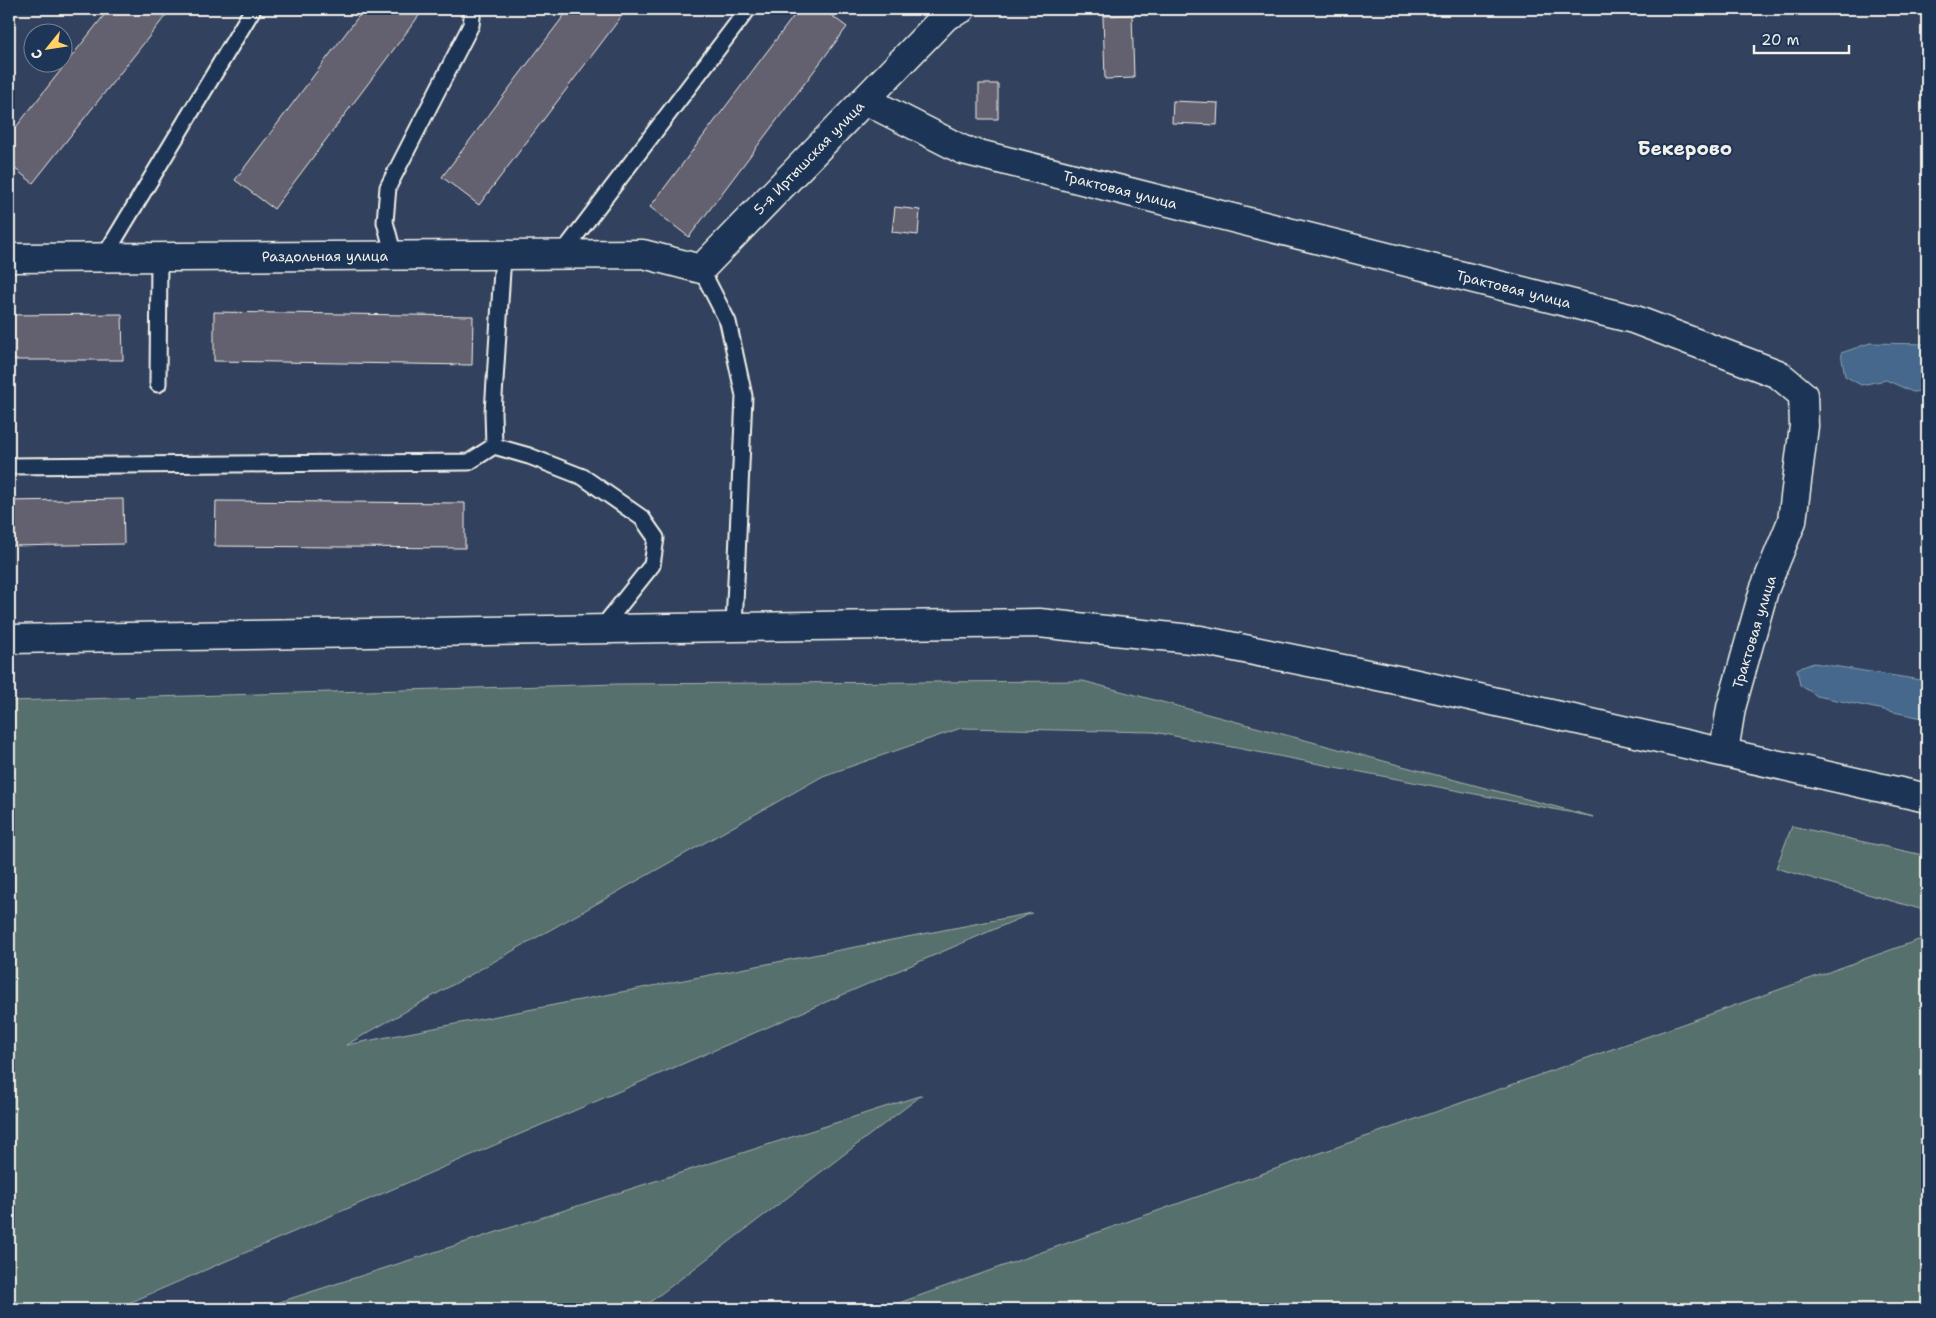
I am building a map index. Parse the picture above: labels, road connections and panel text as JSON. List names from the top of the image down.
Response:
{
  "streets": {
    "street": ["5-я Иртышская улица", "Трактовая улица", "Раздольная улица"]
  },
  "crossings": [
    ["5-я Иртышская улица", "Трактовая улица"],
    ["5-я Иртышская улица", "Раздольная улица"]
  ],
  "districts": ["Бекерово"],
  "scale_bar": "20 m",
  "north": "bottom left"
}
